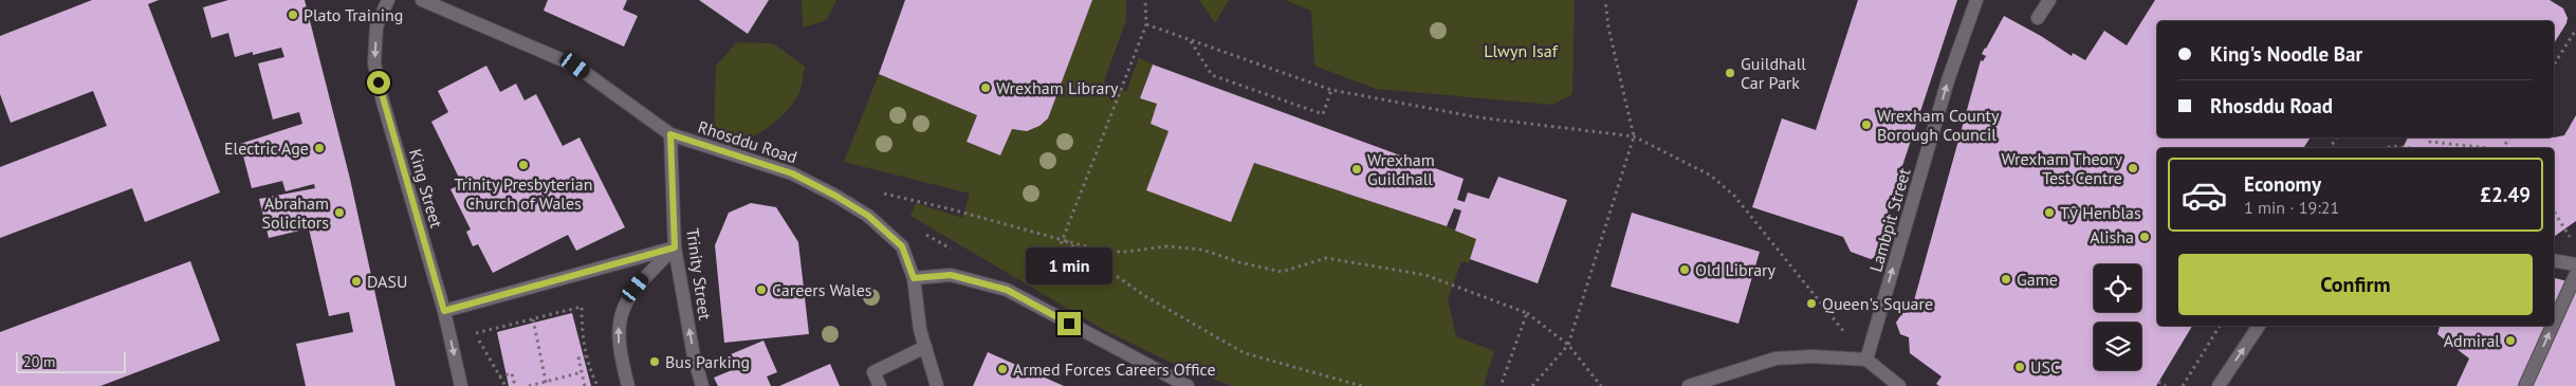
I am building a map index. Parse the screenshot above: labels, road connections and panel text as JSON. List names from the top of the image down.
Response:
{
  "streets": {
    "street": [
      "Rhosddu Road",
      "King Street",
      "Lambpit Street",
      "Trinity Street"
    ]
  },
  "crossings": [
    ["Rhosddu Road", "Trinity Street"]
  ],
  "one_way": ["King Street", "Lambpit Street", "Trinity Street"],
  "parks": ["Llwyn Isaf"],
  "places": [
    "Plato Training",
    "Guildhall Car Park",
    "Wrexham Library",
    "Wrexham County Borough Council",
    "Electric Age",
    "Trinity Presbyterian Church of Wales",
    "Wrexham Theory Test Centre",
    "Wrexham Guildhall",
    "Abraham Solicitors",
    "Tŷ Henblas",
    "Alisha",
    "Old Library",
    "Game",
    "DASU",
    "Careers Wales",
    "Queen's Square",
    "Admiral",
    "Bus Parking",
    "USC",
    "Armed Forces Careers Office"
  ],
  "scale_bar": "20 m",
  "page": {
    "banner": ["King's Noodle Bar", "Rhosddu Road"],
    "list": [
      {
        "name": "Economy",
        "note": "1 min · 19:21",
        "value": "£2.49"
      }
    ],
    "buttons": "Confirm",
    "bubble": "1 min",
    "scale": "20 m"
  }
}
